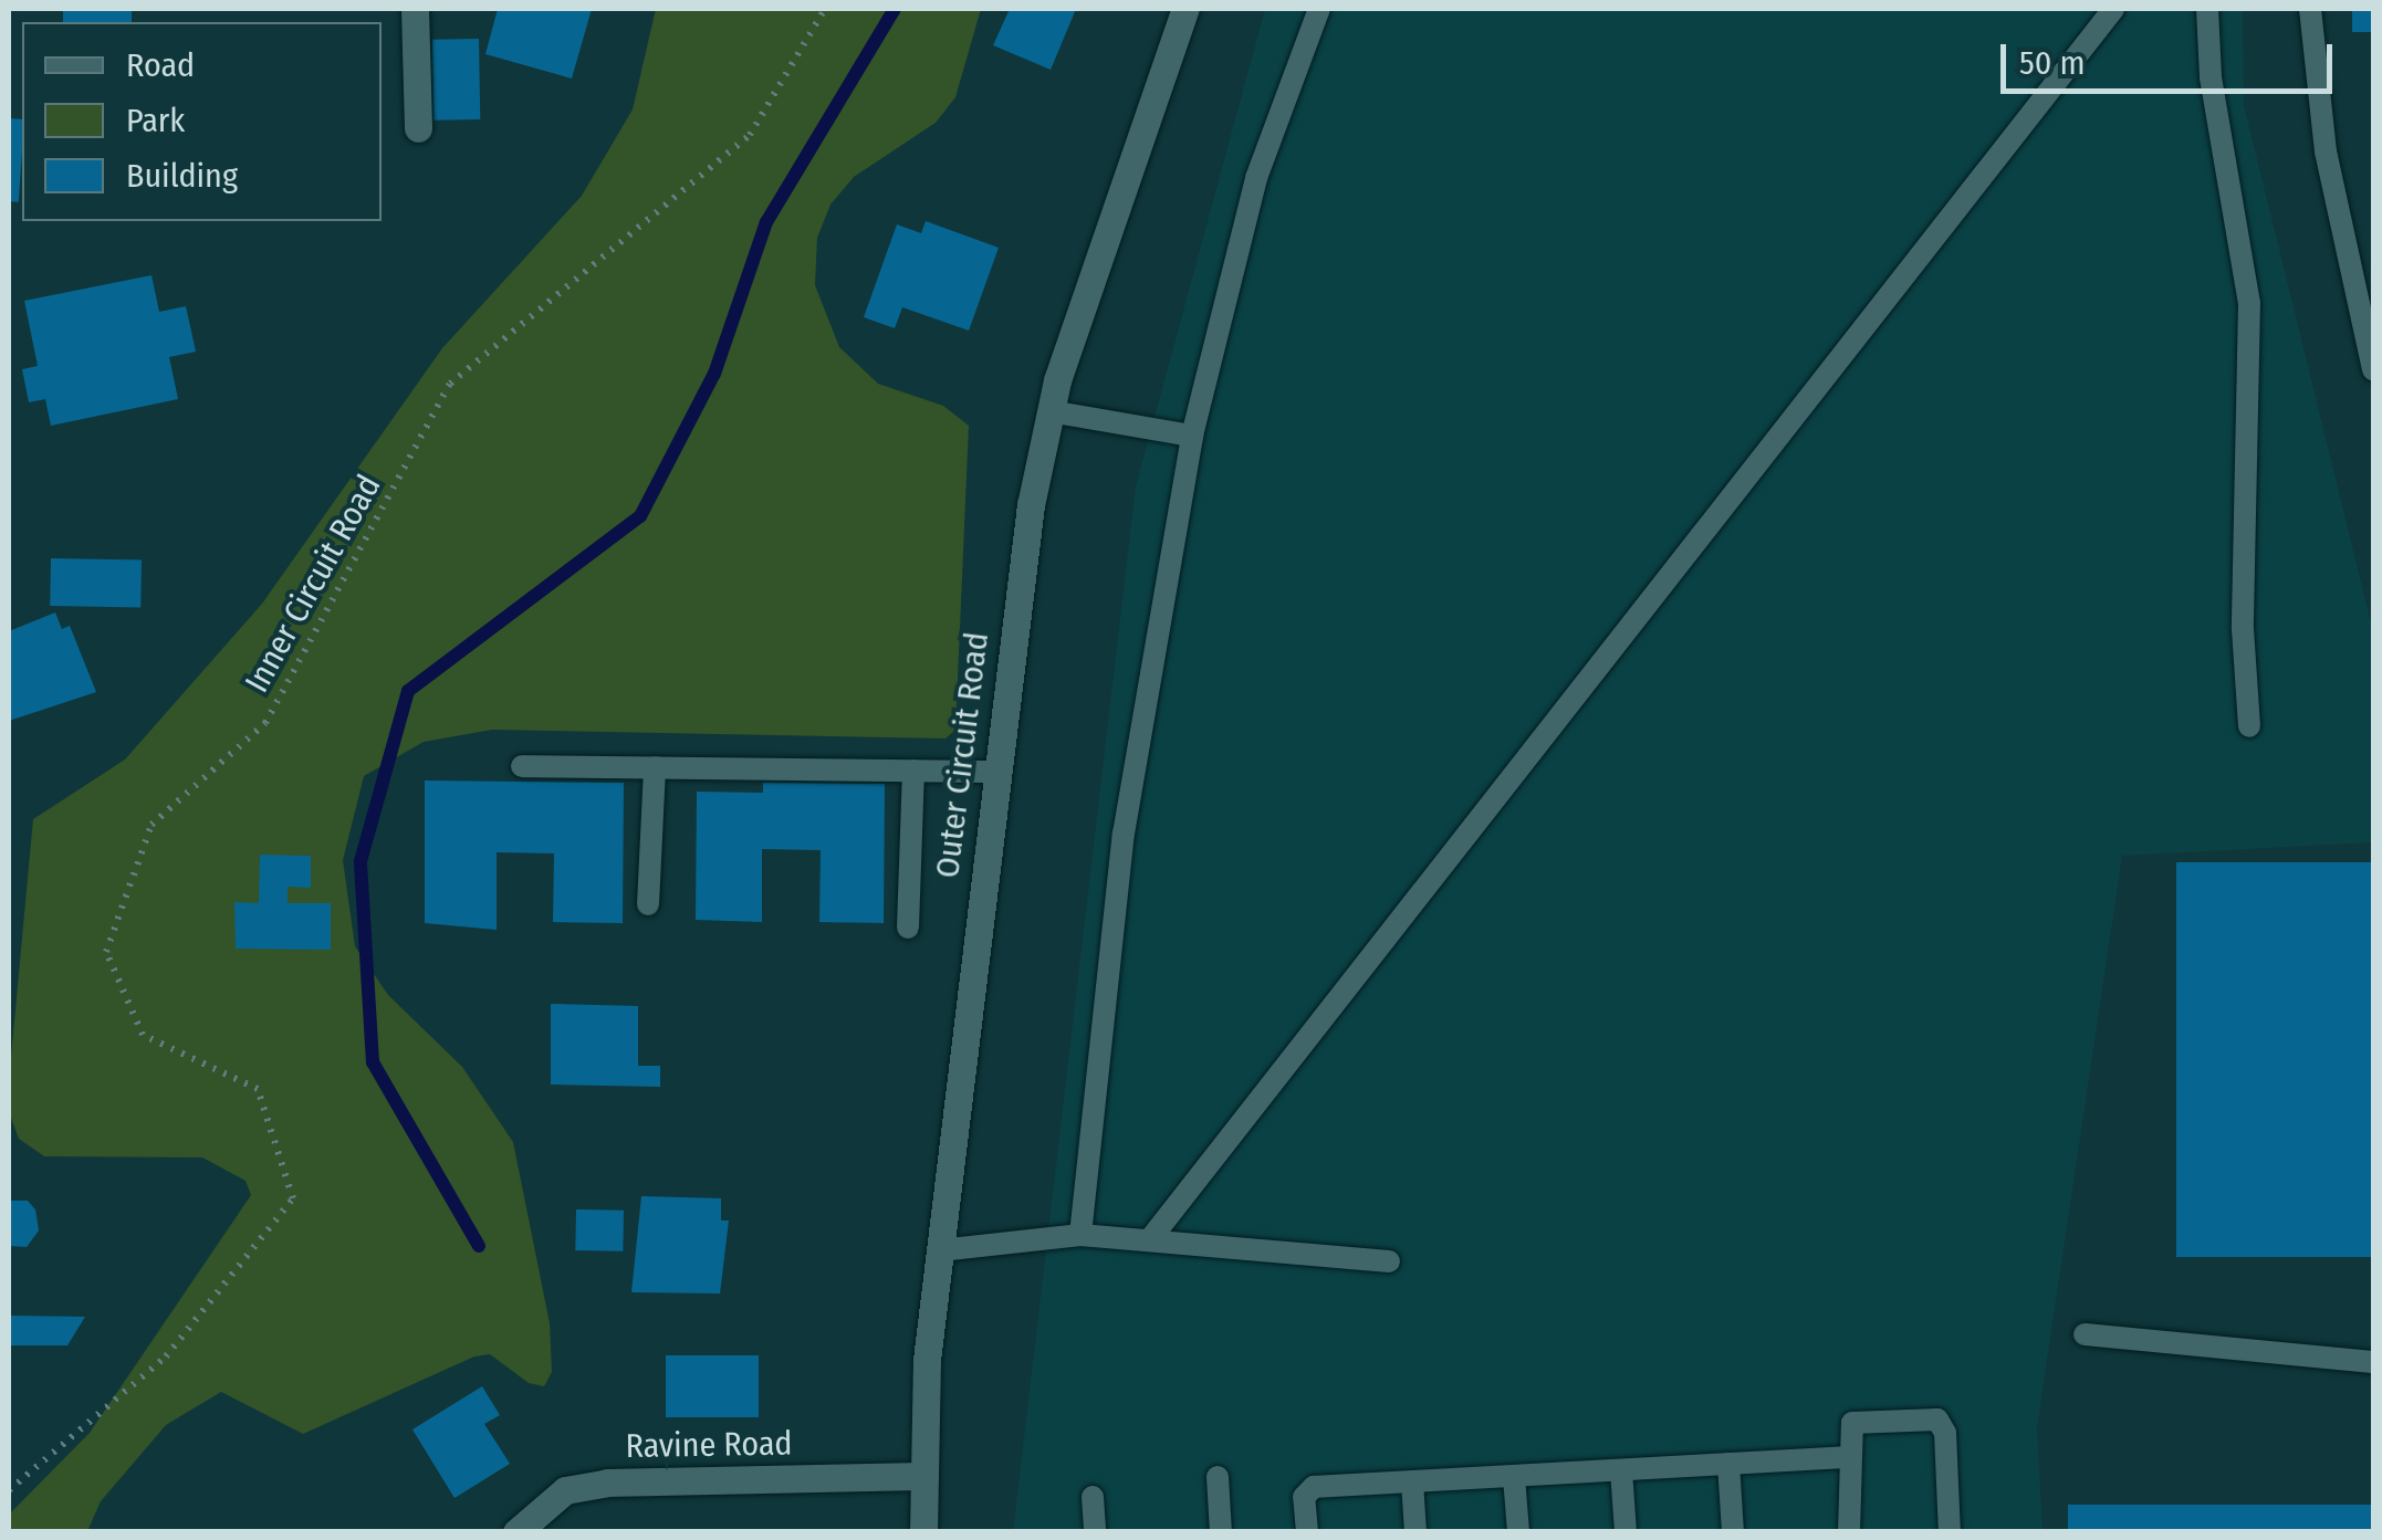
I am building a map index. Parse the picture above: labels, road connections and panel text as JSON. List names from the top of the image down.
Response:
{
  "streets": {
    "street": ["Outer Circuit Road", "Ravine Road"],
    "path": ["Inner Circuit Road"]
  },
  "crossings": [
    ["Outer Circuit Road", "Ravine Road"]
  ],
  "legend": ["Road", "Park", "Building"],
  "scale_bar": "50 m"
}
